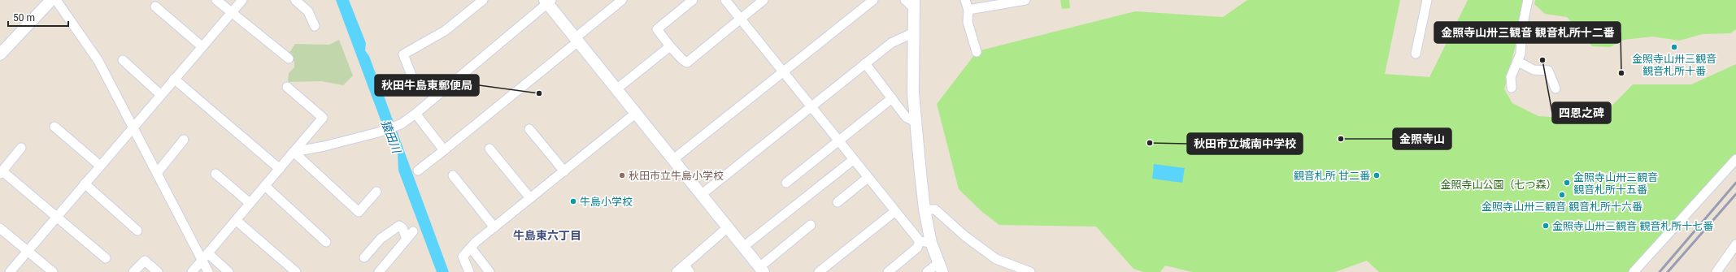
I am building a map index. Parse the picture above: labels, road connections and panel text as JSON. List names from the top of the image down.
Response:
{
  "districts": ["牛島東六丁目"],
  "water": ["猿田川"],
  "parks": ["金照寺山公園（七つ森）"],
  "places": [
    "金照寺山卅三観音 観音札所十番",
    "四恩之碑",
    "金照寺山卅三観音 観音札所十二番",
    "秋田牛島東郵便局",
    "金照寺山",
    "秋田市立城南中学校",
    "秋田市立牛島小学校",
    "観音札所 甘二番",
    "金照寺山卅三観音 観音札所十五番",
    "金照寺山卅三観音 観音札所十六番",
    "牛島小学校",
    "金照寺山卅三観音 観音札所十七番"
  ],
  "scale_bar": "50 m"
}
